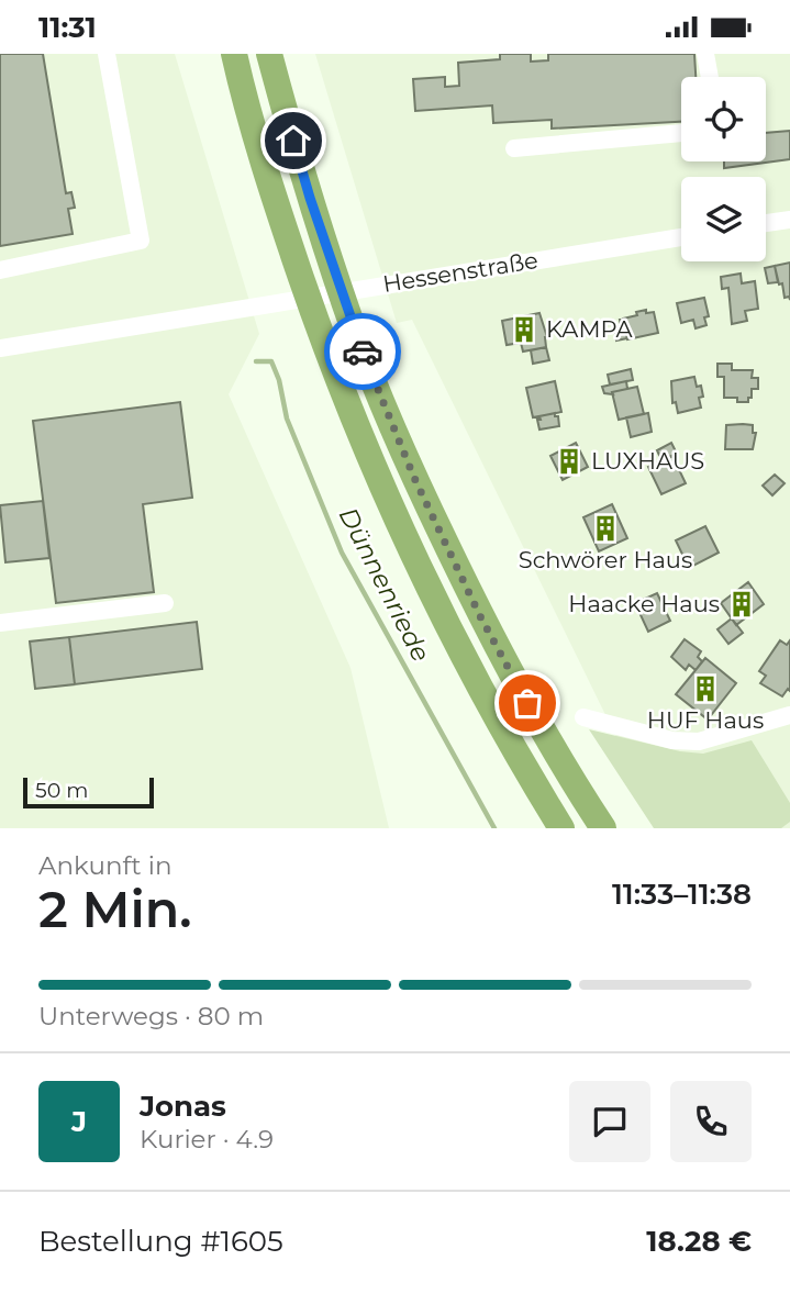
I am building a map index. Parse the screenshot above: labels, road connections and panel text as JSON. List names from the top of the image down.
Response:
{
  "streets": {
    "street": ["Hessenstraße"]
  },
  "water": ["Dünnenriede"],
  "places": {
    "building": [
      "KAMPA",
      "LUXHAUS",
      "Schwörer Haus",
      "Haacke Haus",
      "HUF Haus"
    ]
  },
  "scale_bar": "50 m",
  "page": {
    "status": "11:31",
    "scale": "50 m",
    "heading": ["2 Min.", "Ankunft in", "11:33–11:38"],
    "panel": [
      "Jonas",
      "Kurier · 4.9",
      "Bestellung #1605",
      "18.28 €"
    ],
    "bar": "Unterwegs · 80 m",
    "round": "J"
  }
}
